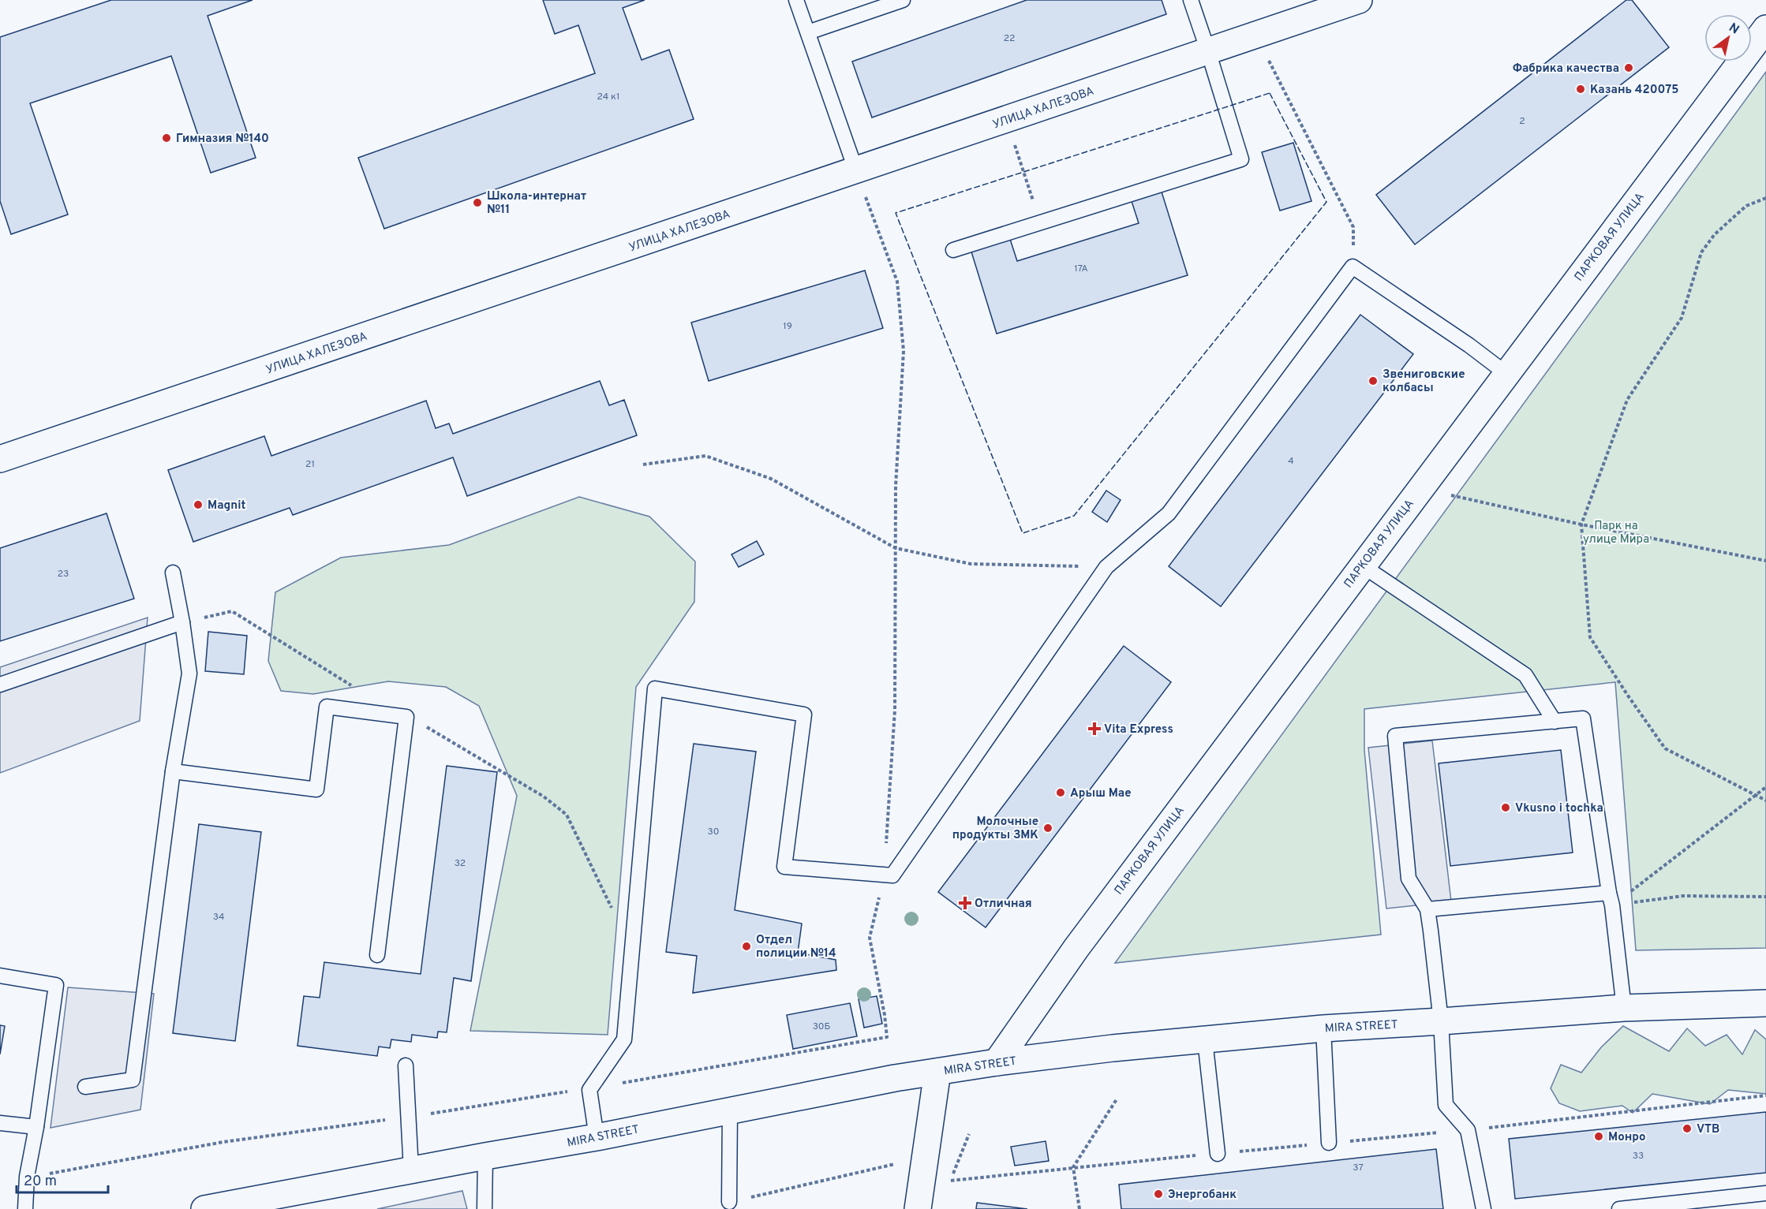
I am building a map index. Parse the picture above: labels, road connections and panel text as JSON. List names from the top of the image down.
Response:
{
  "streets": {
    "street": ["УЛИЦА ХАЛЕЗОВА", "ПАРКОВАЯ УЛИЦА", "MIRA STREET"]
  },
  "crossings": [
    ["ПАРКОВАЯ УЛИЦА", "MIRA STREET"]
  ],
  "parks": ["Парк на улице Мира"],
  "places": {
    "other": [
      "Фабрика качества",
      "Казань 420075",
      "Гимназия №140",
      "Школа-интернат №11",
      "Звениговские колбасы",
      "Magnit",
      "Арыш Мае",
      "Vkusno i tochka",
      "Молочные продукты ЗМК",
      "Отдел полиции №14",
      "VTB",
      "Монро",
      "Энергобанк"
    ],
    "health": ["Vita Express", "Отличная"]
  },
  "house_numbers": [
    "22",
    "24 к1",
    "2",
    "17А",
    "19",
    "4",
    "21",
    "23",
    "30",
    "32",
    "34",
    "30Б",
    "33",
    "37"
  ],
  "scale_bar": "20 m",
  "north": "top right"
}
